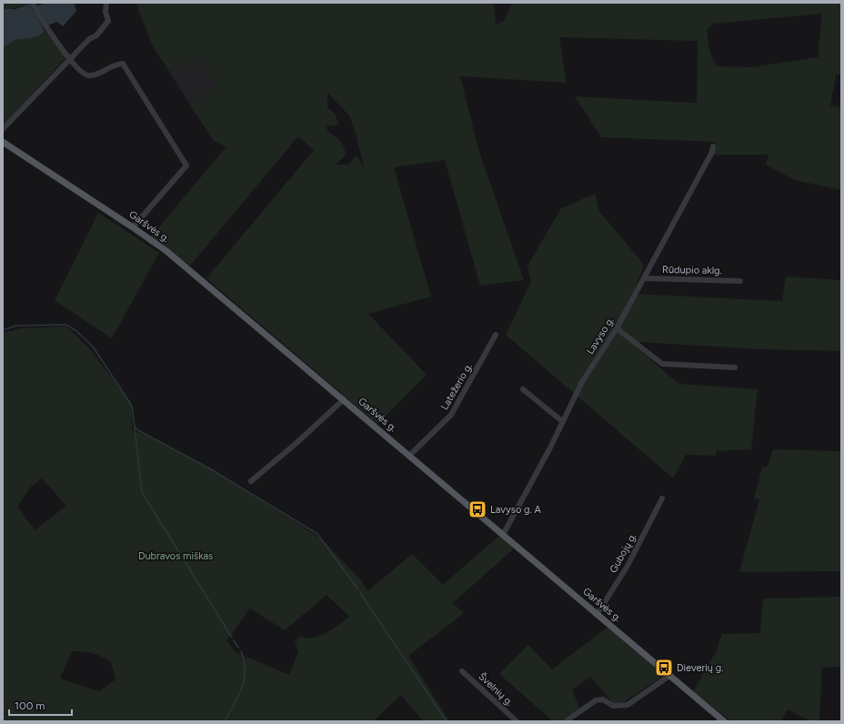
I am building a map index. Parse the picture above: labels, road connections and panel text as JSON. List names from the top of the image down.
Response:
{
  "streets": {
    "main road": ["Garšvės g."],
    "street": [
      "Rūdupio aklg.",
      "Lavyso g.",
      "Latežerio g.",
      "Gubojų g.",
      "Švelnių g."
    ]
  },
  "crossings": [
    ["Garšvės g.", "Lavyso g."],
    ["Garšvės g.", "Latežerio g."],
    ["Garšvės g.", "Gubojų g."],
    ["Rūdupio aklg.", "Lavyso g."]
  ],
  "parks": ["Dubravos miškas"],
  "places": {
    "bus stop": ["Lavyso g. A", "Dieverių g."]
  },
  "scale_bar": "100 m"
}
